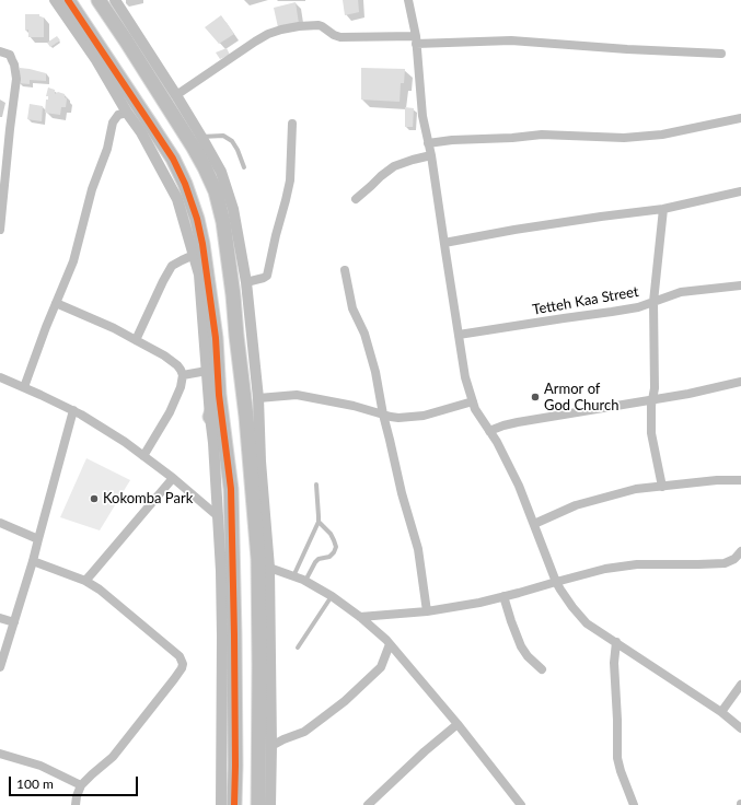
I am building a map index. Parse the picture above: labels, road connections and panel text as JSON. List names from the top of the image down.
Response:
{
  "streets": {
    "street": ["Tetteh Kaa Street"]
  },
  "places": ["Armor of God Church", "Kokomba Park"],
  "scale_bar": "100 m"
}
